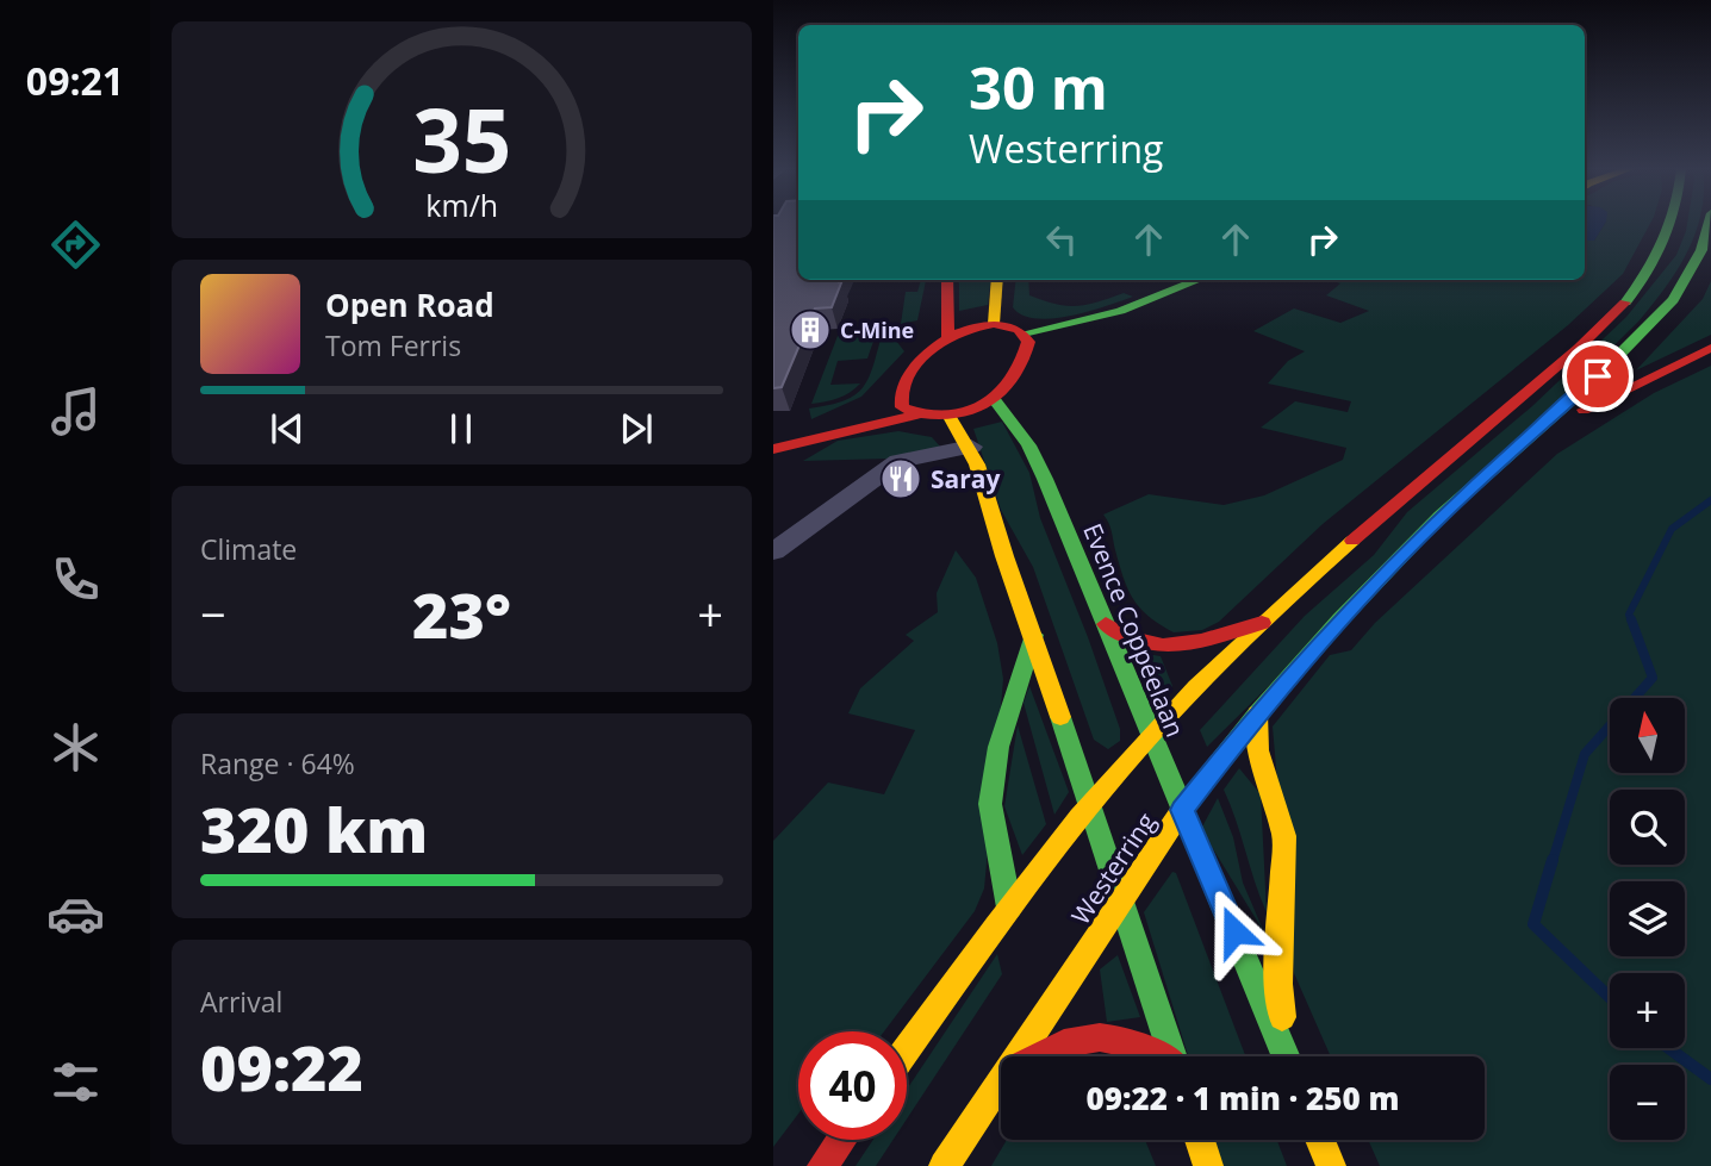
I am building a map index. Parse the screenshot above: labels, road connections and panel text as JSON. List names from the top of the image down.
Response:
{
  "streets": {
    "main road": ["Evence Coppéelaan", "Westerring"]
  },
  "crossings": [
    ["Evence Coppéelaan", "Westerring"]
  ],
  "places": {
    "building": ["C-Mine"],
    "restaurant": ["Saray"]
  },
  "north": "top",
  "page": {
    "tabs": "09:21",
    "turn": ["30 m", "Westerring"],
    "song": ["Open Road", "Tom Ferris"],
    "tile": [
      "Climate",
      ["Range · 64%", "320 km"],
      ["Arrival", "09:22"]
    ],
    "heat": ["−", "23°", "+"],
    "map_buttons": ["+", "−"],
    "limit": "40",
    "trip": "09:22 · 1 min · 250 m",
    "gauge": ["35", "km/h"]
  }
}
